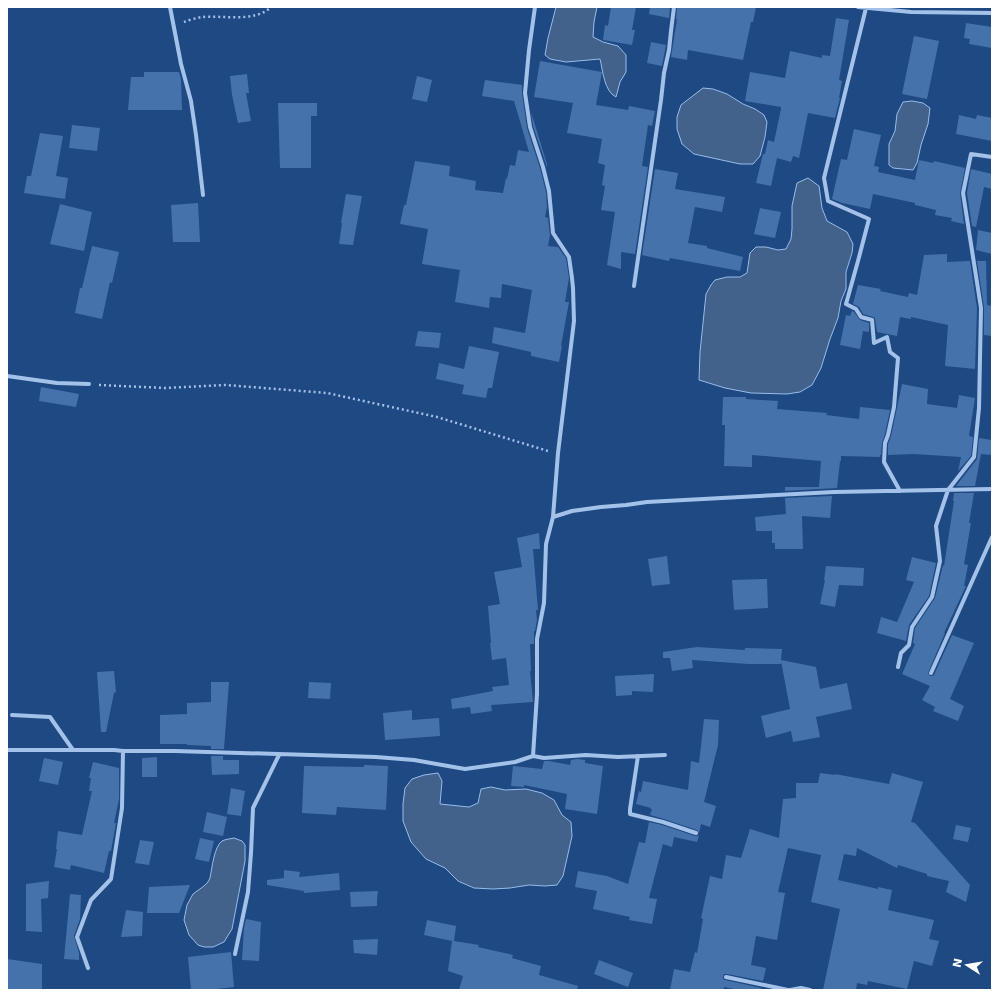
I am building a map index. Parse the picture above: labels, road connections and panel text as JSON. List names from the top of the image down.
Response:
{
  "north": "left"
}
